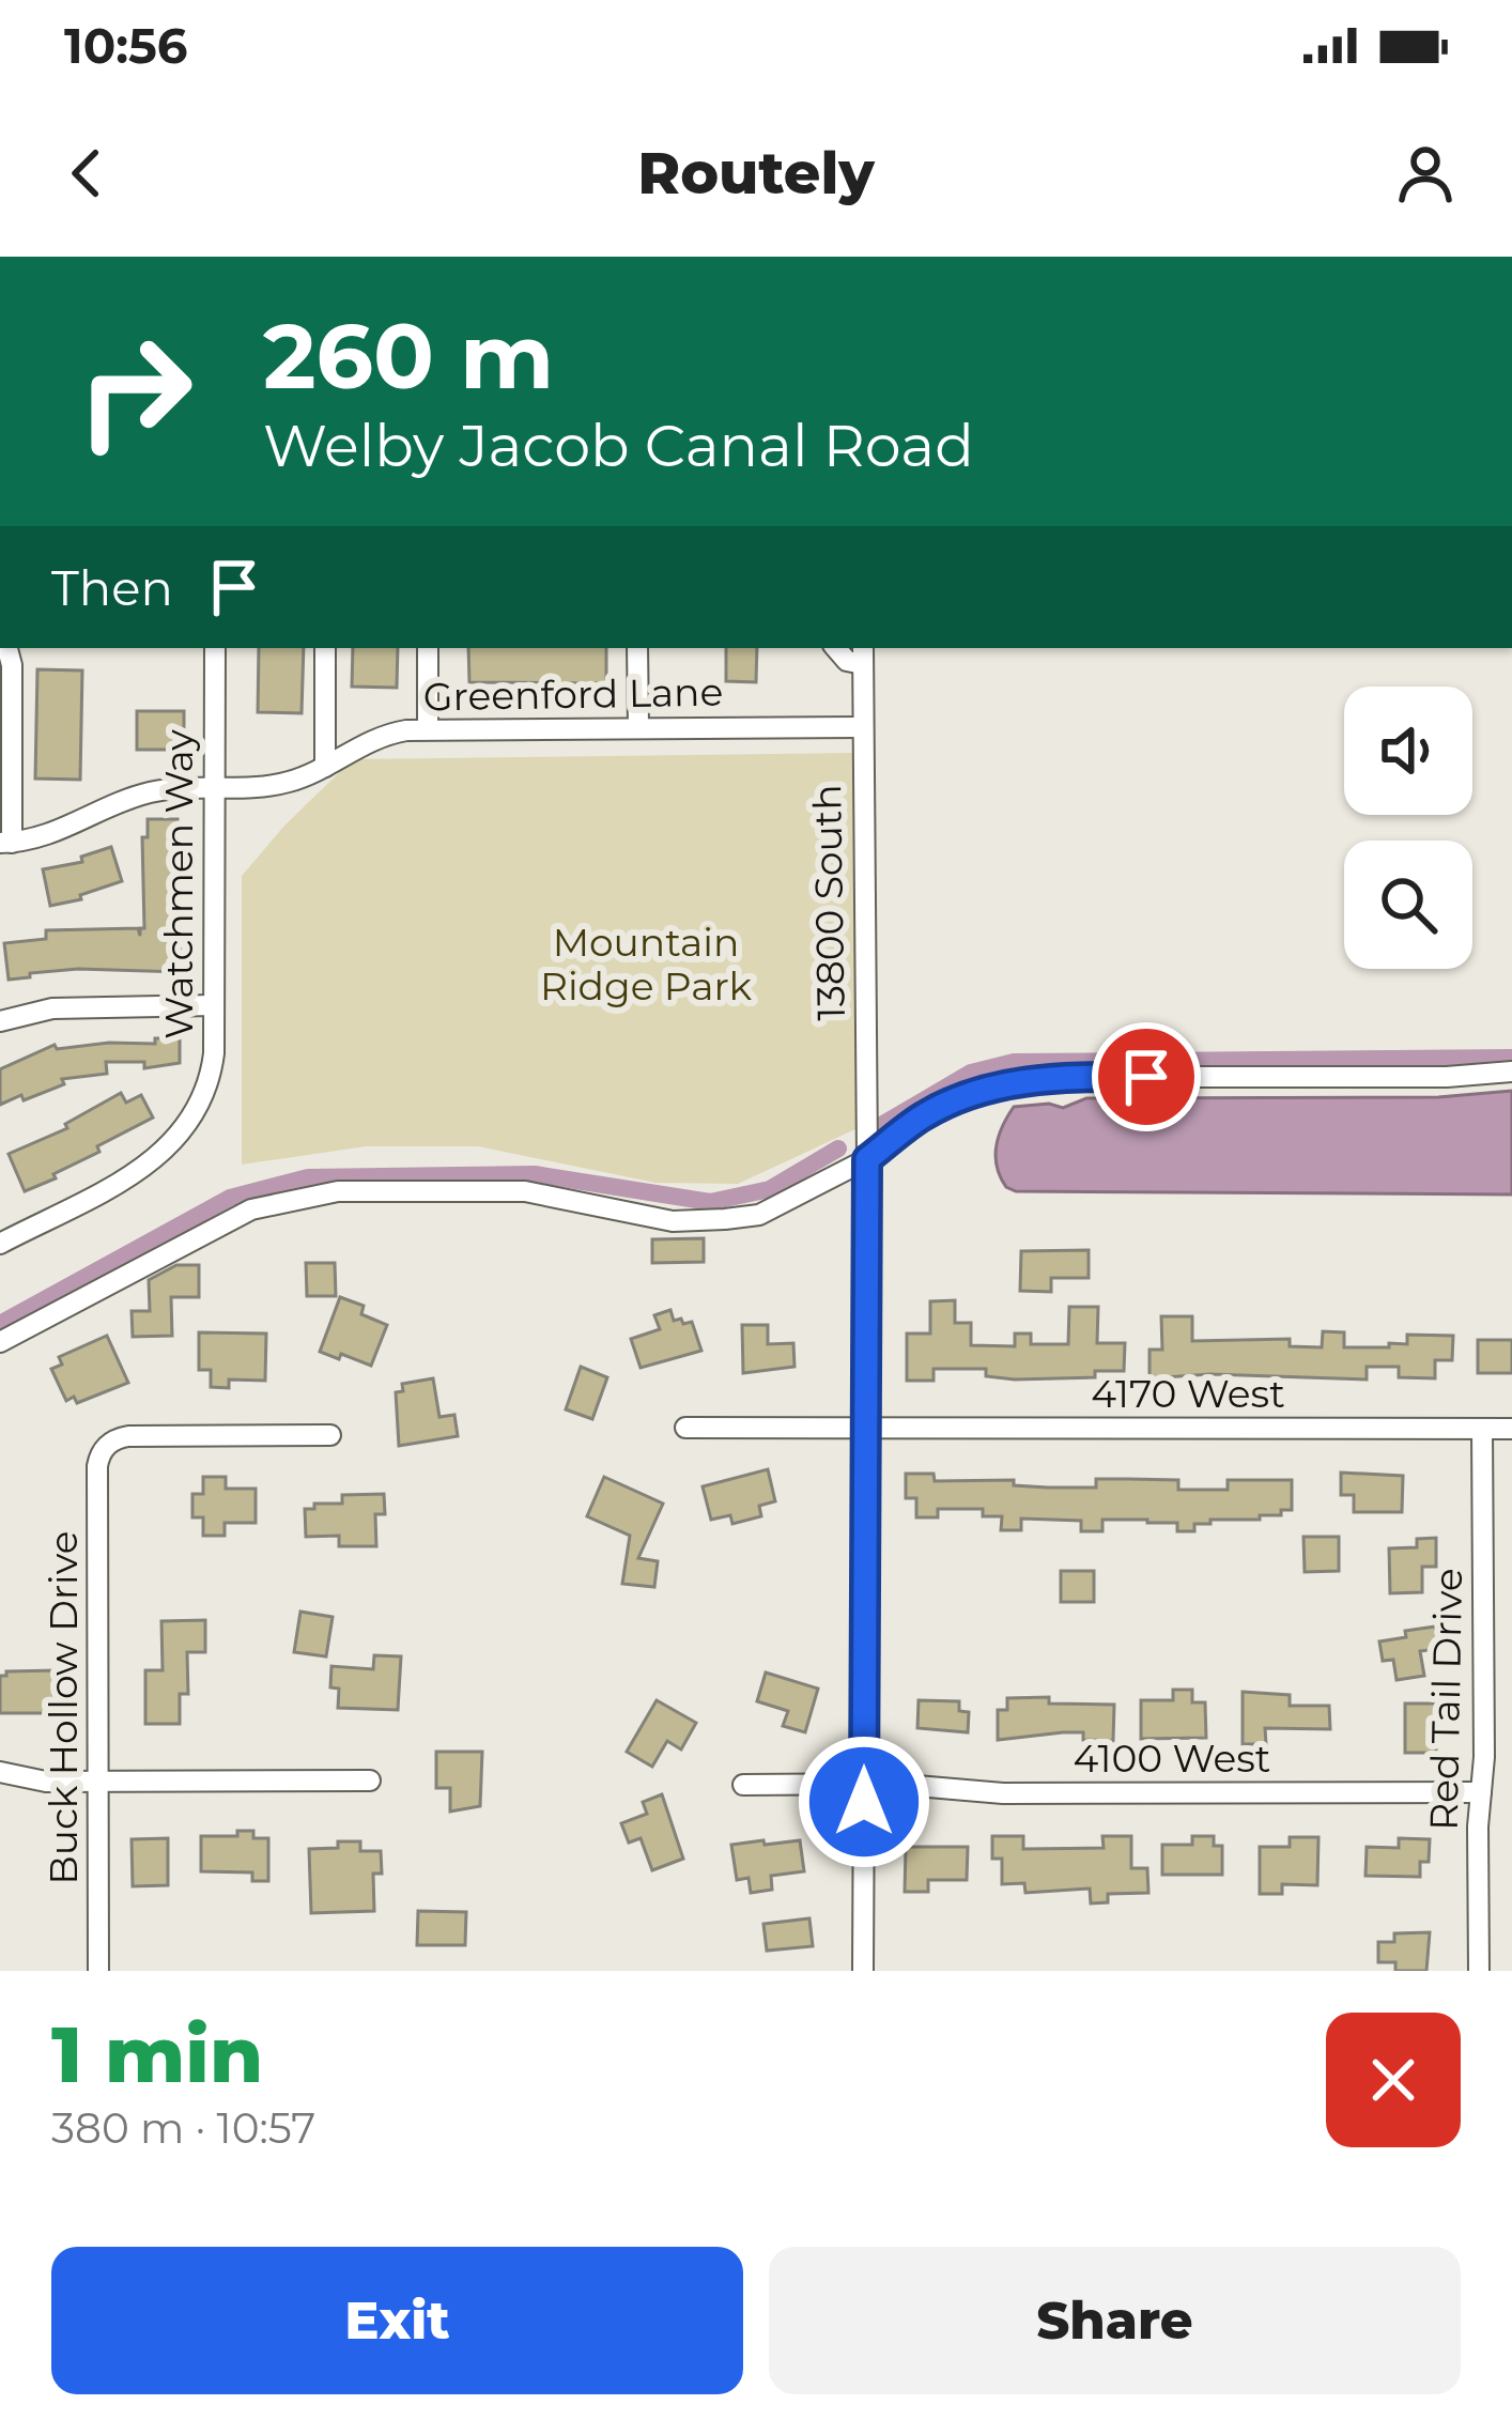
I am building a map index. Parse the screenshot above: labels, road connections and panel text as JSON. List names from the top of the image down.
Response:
{
  "streets": {
    "street": [
      "Greenford Lane",
      "Watchmen Way",
      "13800 South",
      "4170 West",
      "Red Tail Drive",
      "Buck Hollow Drive",
      "4100 West"
    ]
  },
  "crossings": [
    ["Greenford Lane", "Watchmen Way"],
    ["Greenford Lane", "13800 South"],
    ["13800 South", "4170 West"],
    ["13800 South", "4100 West"],
    ["4170 West", "Red Tail Drive"],
    ["Red Tail Drive", "4100 West"]
  ],
  "parks": ["Mountain Ridge Park"],
  "page": {
    "status": "10:56",
    "header": "Routely",
    "turn": ["260 m", "Welby Jacob Canal Road"],
    "then": "Then",
    "heading": ["1 min", "380 m · 10:57"],
    "buttons": ["Exit", "Share"]
  }
}
